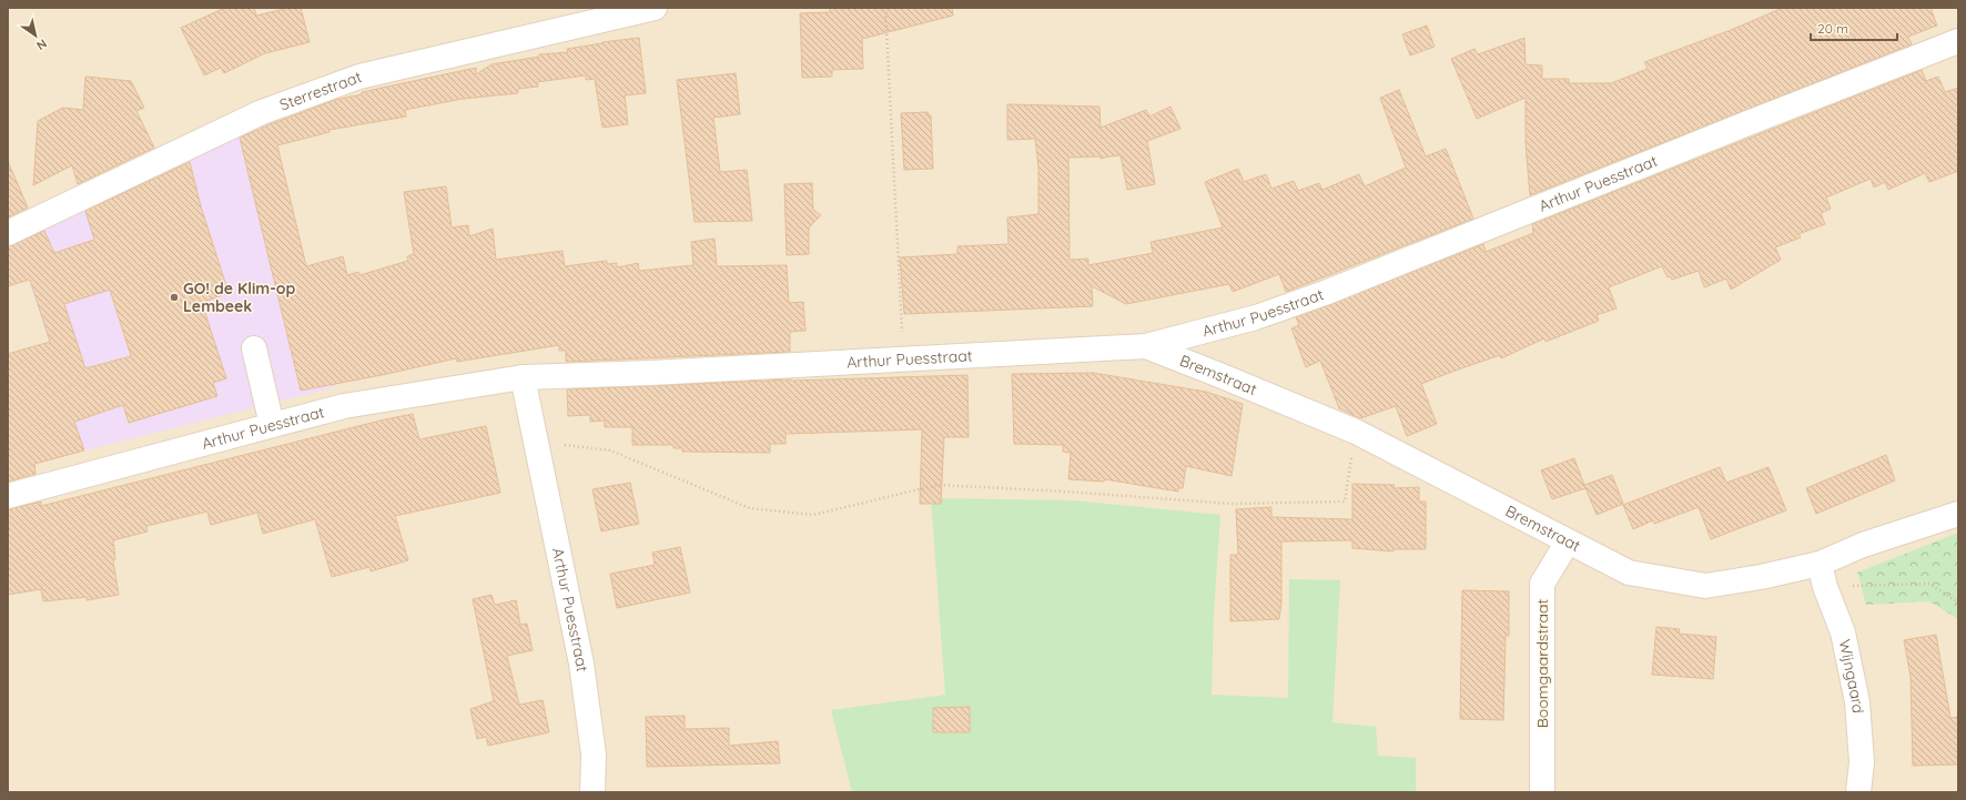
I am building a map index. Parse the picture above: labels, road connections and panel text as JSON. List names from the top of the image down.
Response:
{
  "streets": {
    "street": [
      "Sterrestraat",
      "Arthur Puesstraat",
      "Bremstraat",
      "Boomgaardstraat",
      "Wijngaard"
    ]
  },
  "crossings": [
    ["Arthur Puesstraat", "Bremstraat"],
    ["Bremstraat", "Boomgaardstraat"],
    ["Bremstraat", "Wijngaard"]
  ],
  "places": ["GO! de Klim-op Lembeek"],
  "scale_bar": "20 m",
  "north": "bottom right"
}
